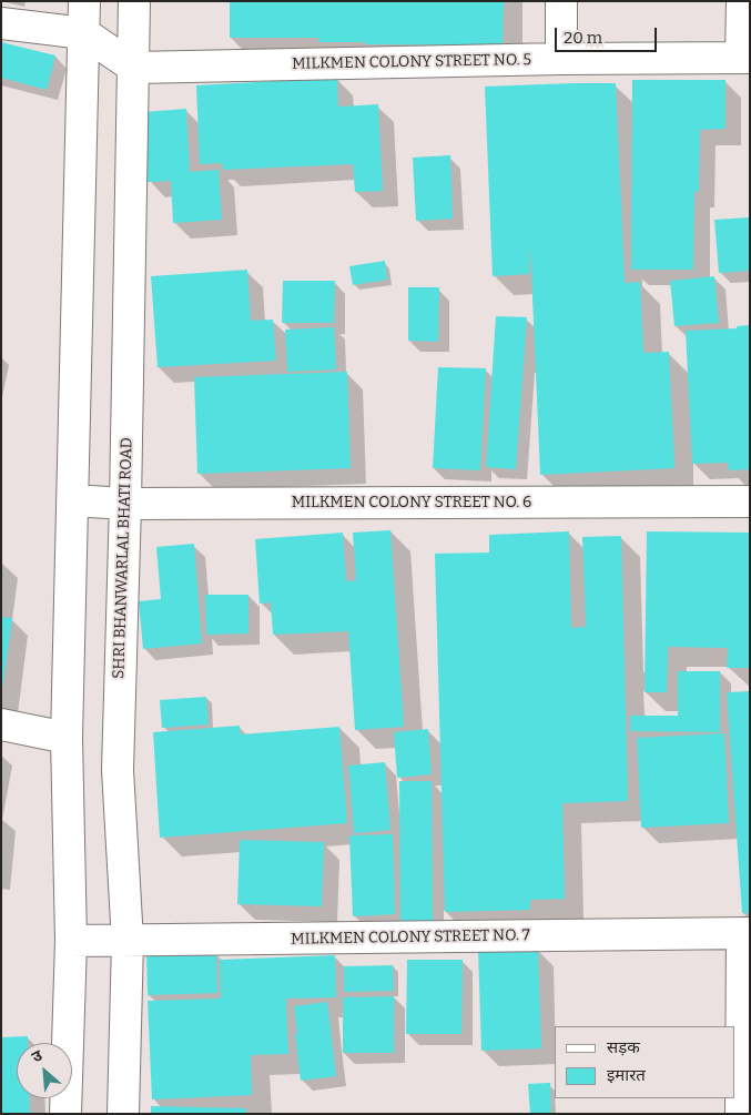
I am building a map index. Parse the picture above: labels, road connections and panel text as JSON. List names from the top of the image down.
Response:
{
  "streets": {
    "street": [
      "MILKMEN COLONY STREET NO. 5",
      "MILKMEN COLONY STREET NO. 6",
      "SHRI BHANWARLAL BHATI ROAD",
      "MILKMEN COLONY STREET NO. 7"
    ]
  },
  "crossings": [
    ["MILKMEN COLONY STREET NO. 5", "SHRI BHANWARLAL BHATI ROAD"],
    ["MILKMEN COLONY STREET NO. 6", "SHRI BHANWARLAL BHATI ROAD"],
    ["SHRI BHANWARLAL BHATI ROAD", "MILKMEN COLONY STREET NO. 7"]
  ],
  "legend": ["सड़क", "इमारत"],
  "scale_bar": "20 m",
  "north": "top left"
}
